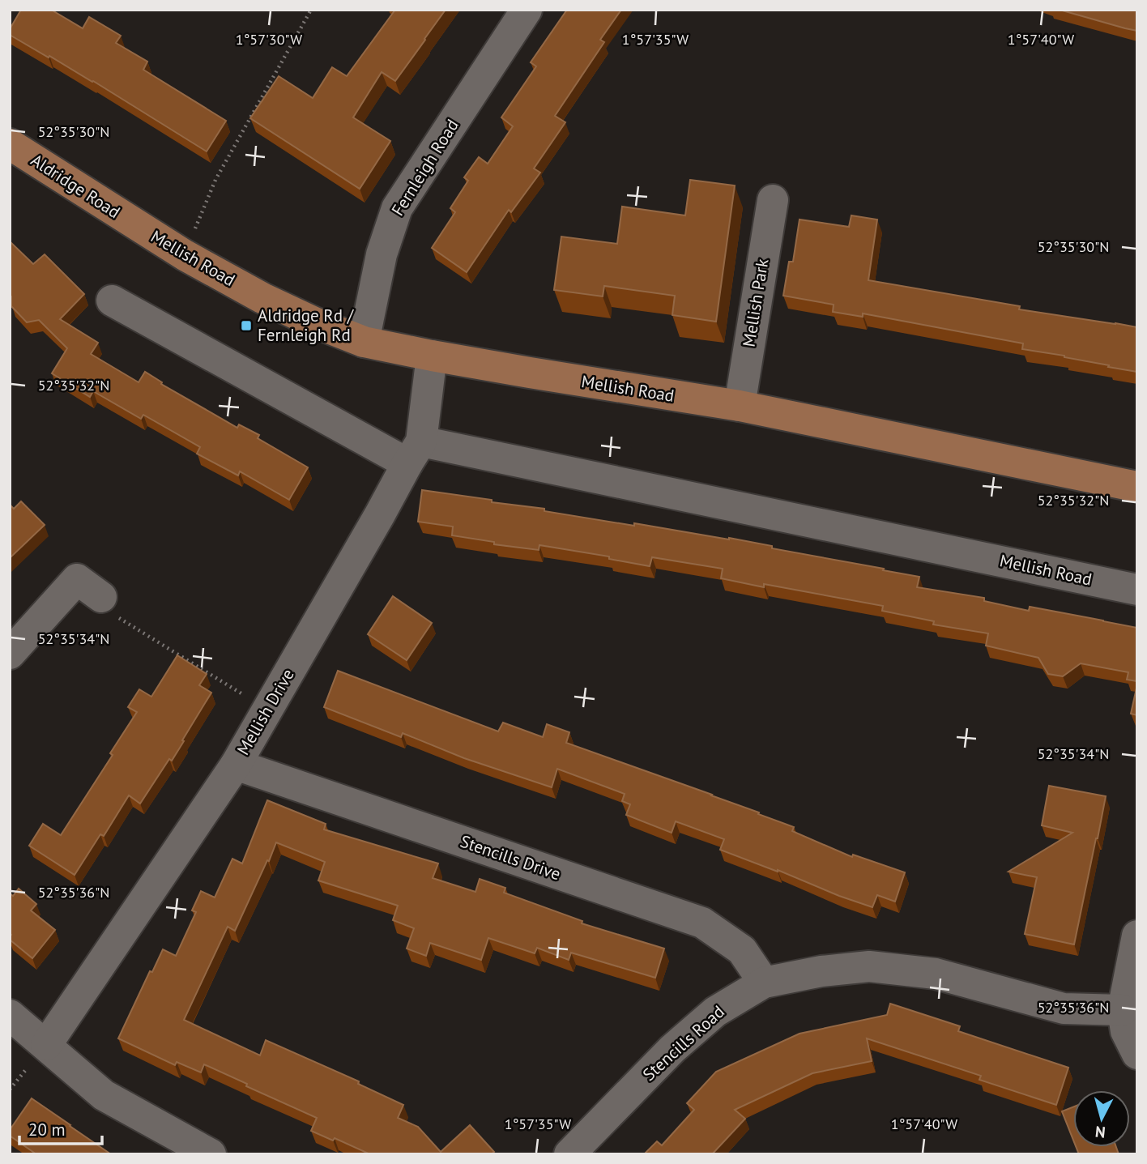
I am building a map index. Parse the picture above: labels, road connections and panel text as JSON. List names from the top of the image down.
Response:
{
  "streets": {
    "main road": ["Aldridge Road", "Mellish Road"],
    "street": [
      "Fernleigh Road",
      "Mellish Park",
      "Mellish Drive",
      "Stencills Drive",
      "Stencills Road"
    ]
  },
  "crossings": [
    ["Fernleigh Road", "Mellish Road"],
    ["Aldridge Road", "Mellish Road"],
    ["Mellish Road", "Mellish Park"],
    ["Mellish Road", "Mellish Drive"],
    ["Mellish Drive", "Stencills Drive"],
    ["Stencills Drive", "Stencills Road"]
  ],
  "places": {
    "transit": ["Aldridge Rd / Fernleigh Rd"]
  },
  "scale_bar": "20 m",
  "north": "bottom",
  "coordinates": [
    "1°57'30\"W",
    "1°57'35\"W",
    "1°57'40\"W",
    "52°35'30\"N",
    "52°35'32\"N",
    "52°35'34\"N",
    "52°35'36\"N"
  ]
}
